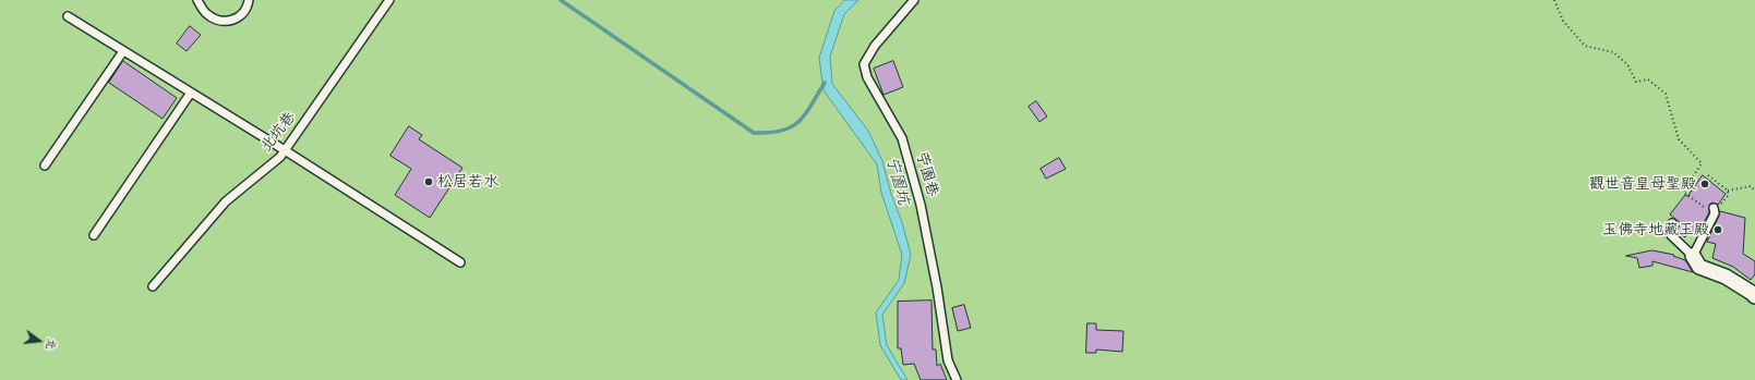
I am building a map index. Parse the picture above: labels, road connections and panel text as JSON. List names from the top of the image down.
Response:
{
  "streets": {
    "lane": ["北坑巷", "苧園巷"]
  },
  "water": ["宁園坑"],
  "places": ["松居若水", "觀世音皇母聖殿", "玉佛寺地藏王殿"],
  "north": "right"
}
